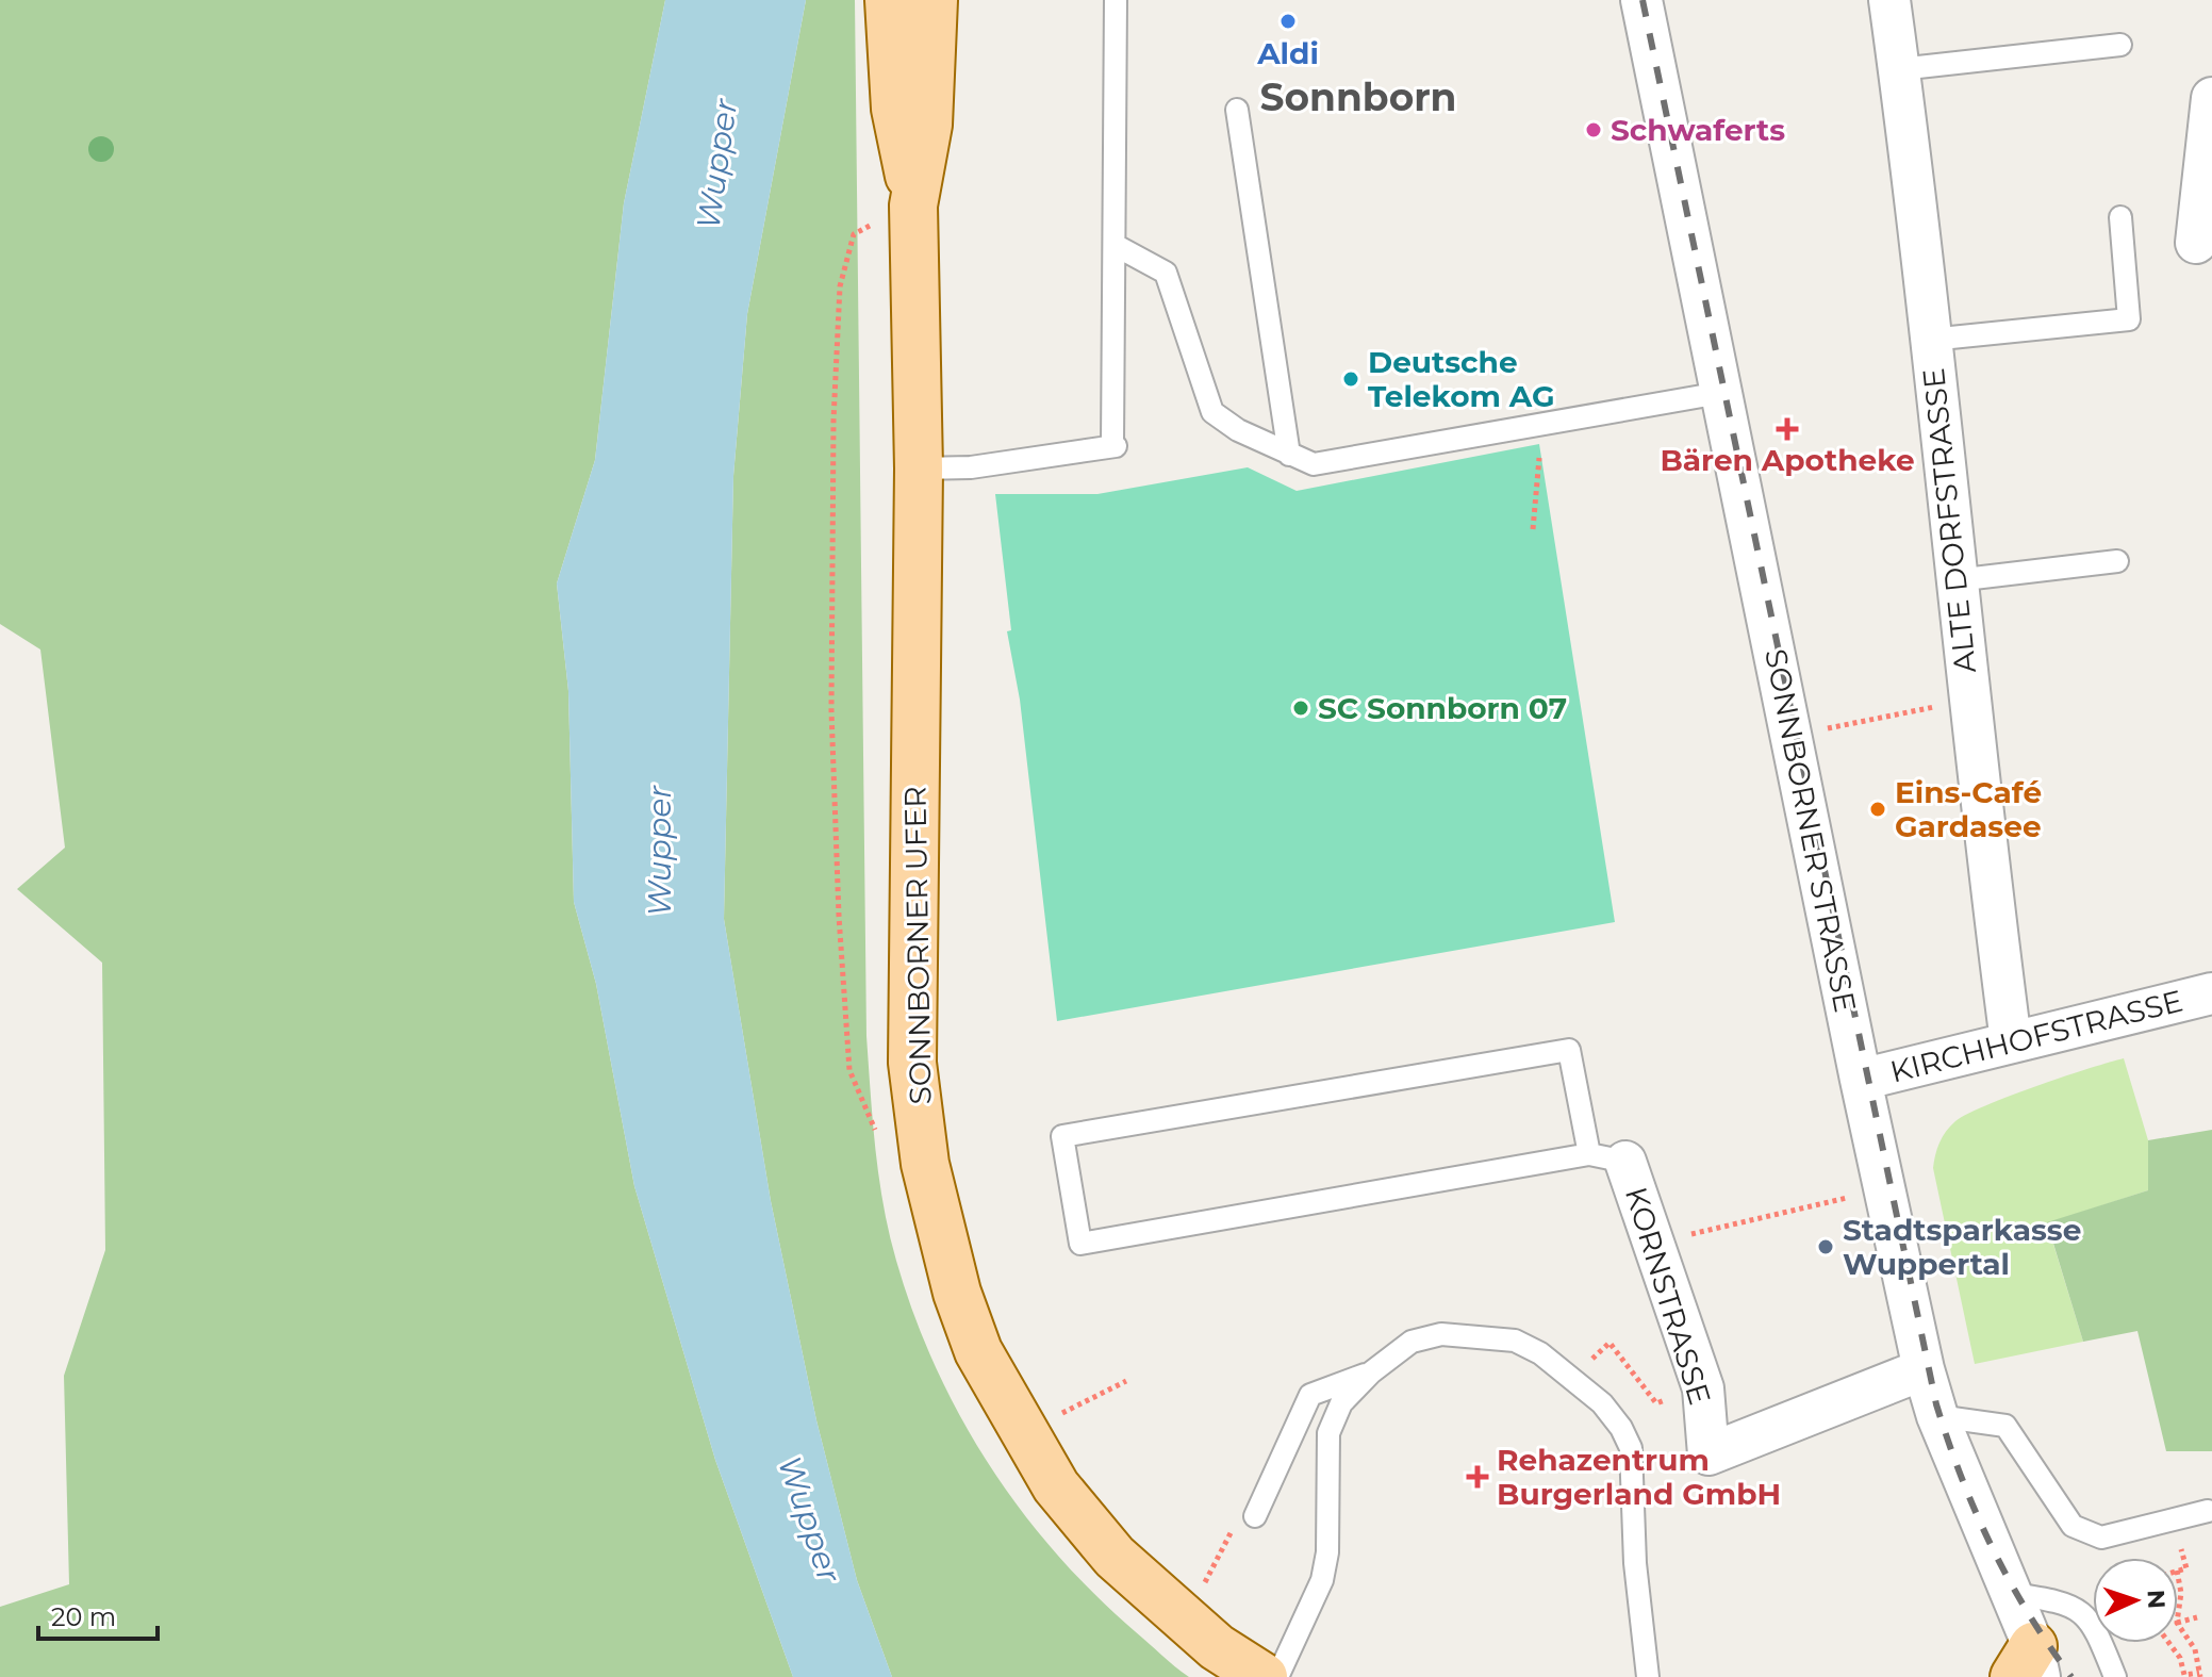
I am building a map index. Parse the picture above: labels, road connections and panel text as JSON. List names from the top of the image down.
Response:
{
  "streets": {
    "main road": ["SONNBORNER UFER"],
    "street": [
      "ALTE DORFSTRASSE",
      "SONNBORNER STRASSE",
      "KIRCHHOFSTRASSE",
      "KORNSTRASSE"
    ]
  },
  "crossings": [
    ["ALTE DORFSTRASSE", "KIRCHHOFSTRASSE"],
    ["SONNBORNER STRASSE", "KIRCHHOFSTRASSE"],
    ["SONNBORNER STRASSE", "KORNSTRASSE"]
  ],
  "districts": ["Sonnborn"],
  "water": ["Wupper"],
  "places": {
    "other": [
      "Aldi",
      "Schwaferts",
      "Deutsche Telekom AG",
      "SC Sonnborn 07",
      "Eins-Café Gardasee",
      "Stadtsparkasse Wuppertal"
    ],
    "health": ["Bären Apotheke", "Rehazentrum Burgerland GmbH"]
  },
  "scale_bar": "20 m",
  "north": "right"
}
